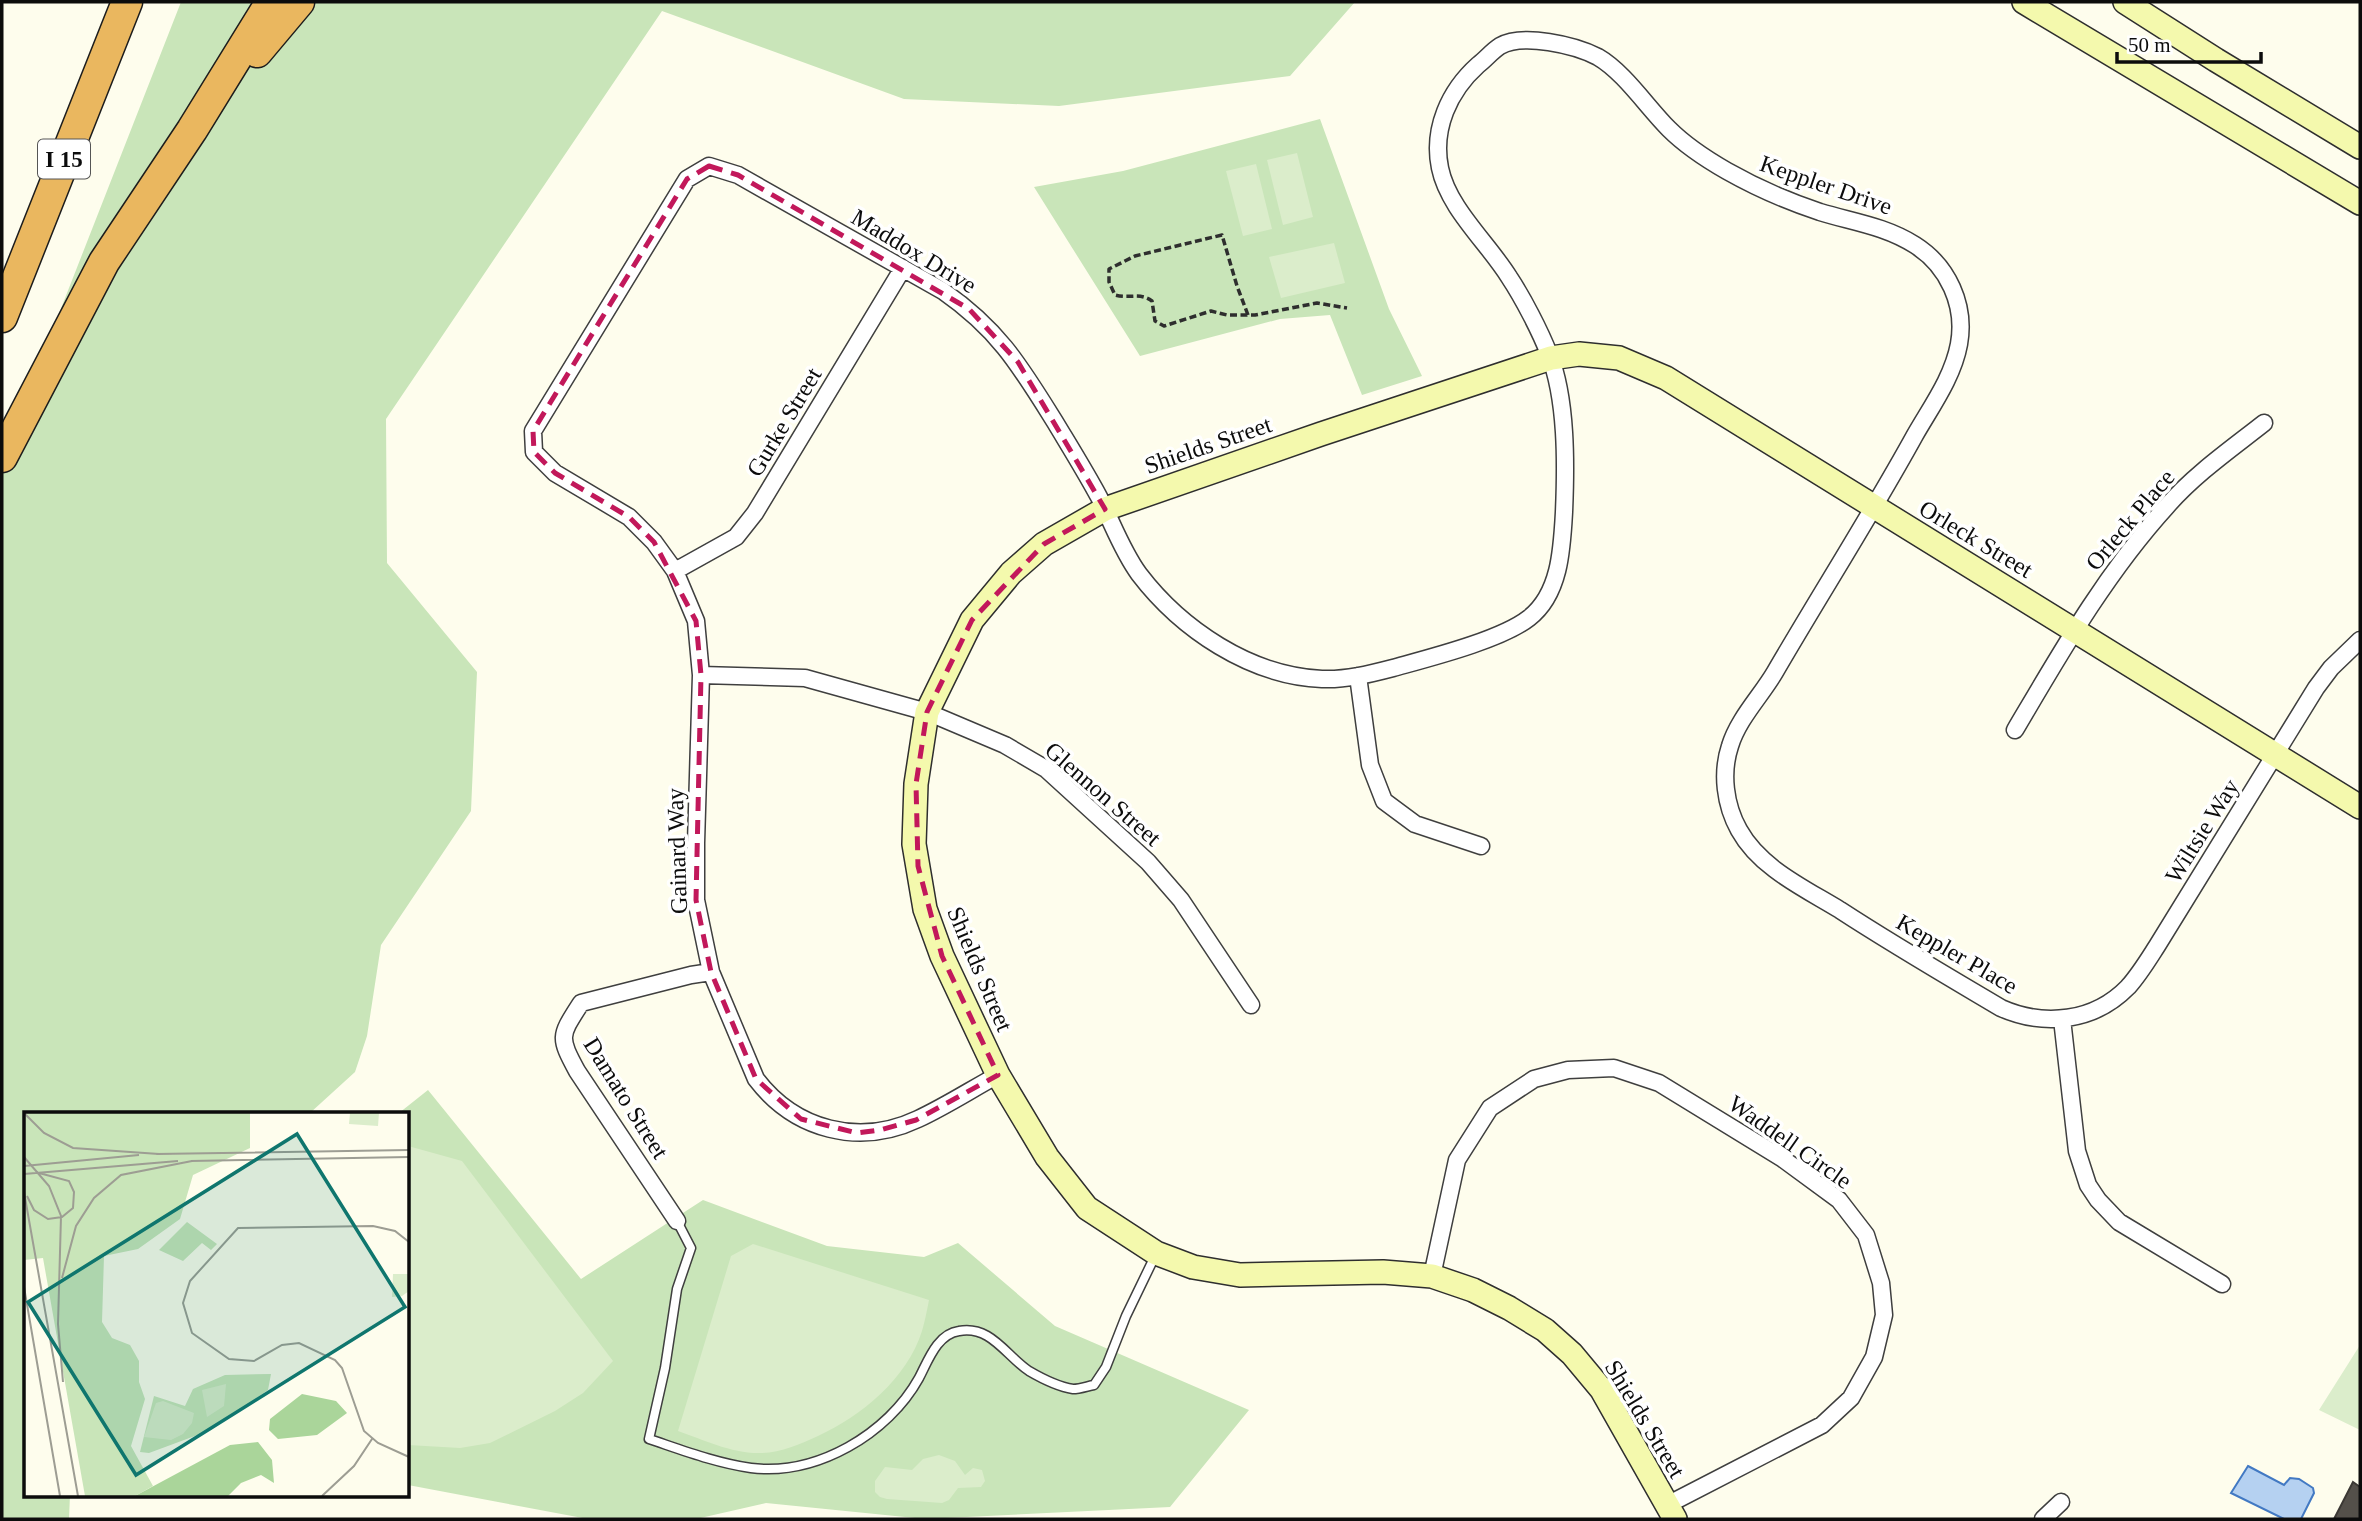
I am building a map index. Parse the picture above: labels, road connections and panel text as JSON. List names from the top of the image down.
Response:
{
  "streets": {
    "highway": ["I 15"],
    "street": [
      "Keppler Drive",
      "Maddox Drive",
      "Gurke Street",
      "Shields Street",
      "Orleck Place",
      "Orleck Street",
      "Glennon Street",
      "Wiltsie Way",
      "Gainard Way",
      "Keppler Place",
      "Damato Street",
      "Waddell Circle"
    ]
  },
  "crossings": [
    ["Keppler Drive", "Maddox Drive"],
    ["Keppler Drive", "Shields Street"],
    ["Keppler Drive", "Orleck Street"],
    ["Keppler Drive", "Keppler Place"],
    ["Maddox Drive", "Gurke Street"],
    ["Maddox Drive", "Shields Street"],
    ["Maddox Drive", "Gainard Way"],
    ["Gurke Street", "Gainard Way"],
    ["Shields Street", "Orleck Street"],
    ["Shields Street", "Glennon Street"],
    ["Shields Street", "Gainard Way"],
    ["Shields Street", "Waddell Circle"],
    ["Orleck Place", "Orleck Street"],
    ["Orleck Street", "Wiltsie Way"],
    ["Glennon Street", "Gainard Way"],
    ["Wiltsie Way", "Keppler Place"],
    ["Gainard Way", "Damato Street"]
  ],
  "scale_bar": "50 m"
}
